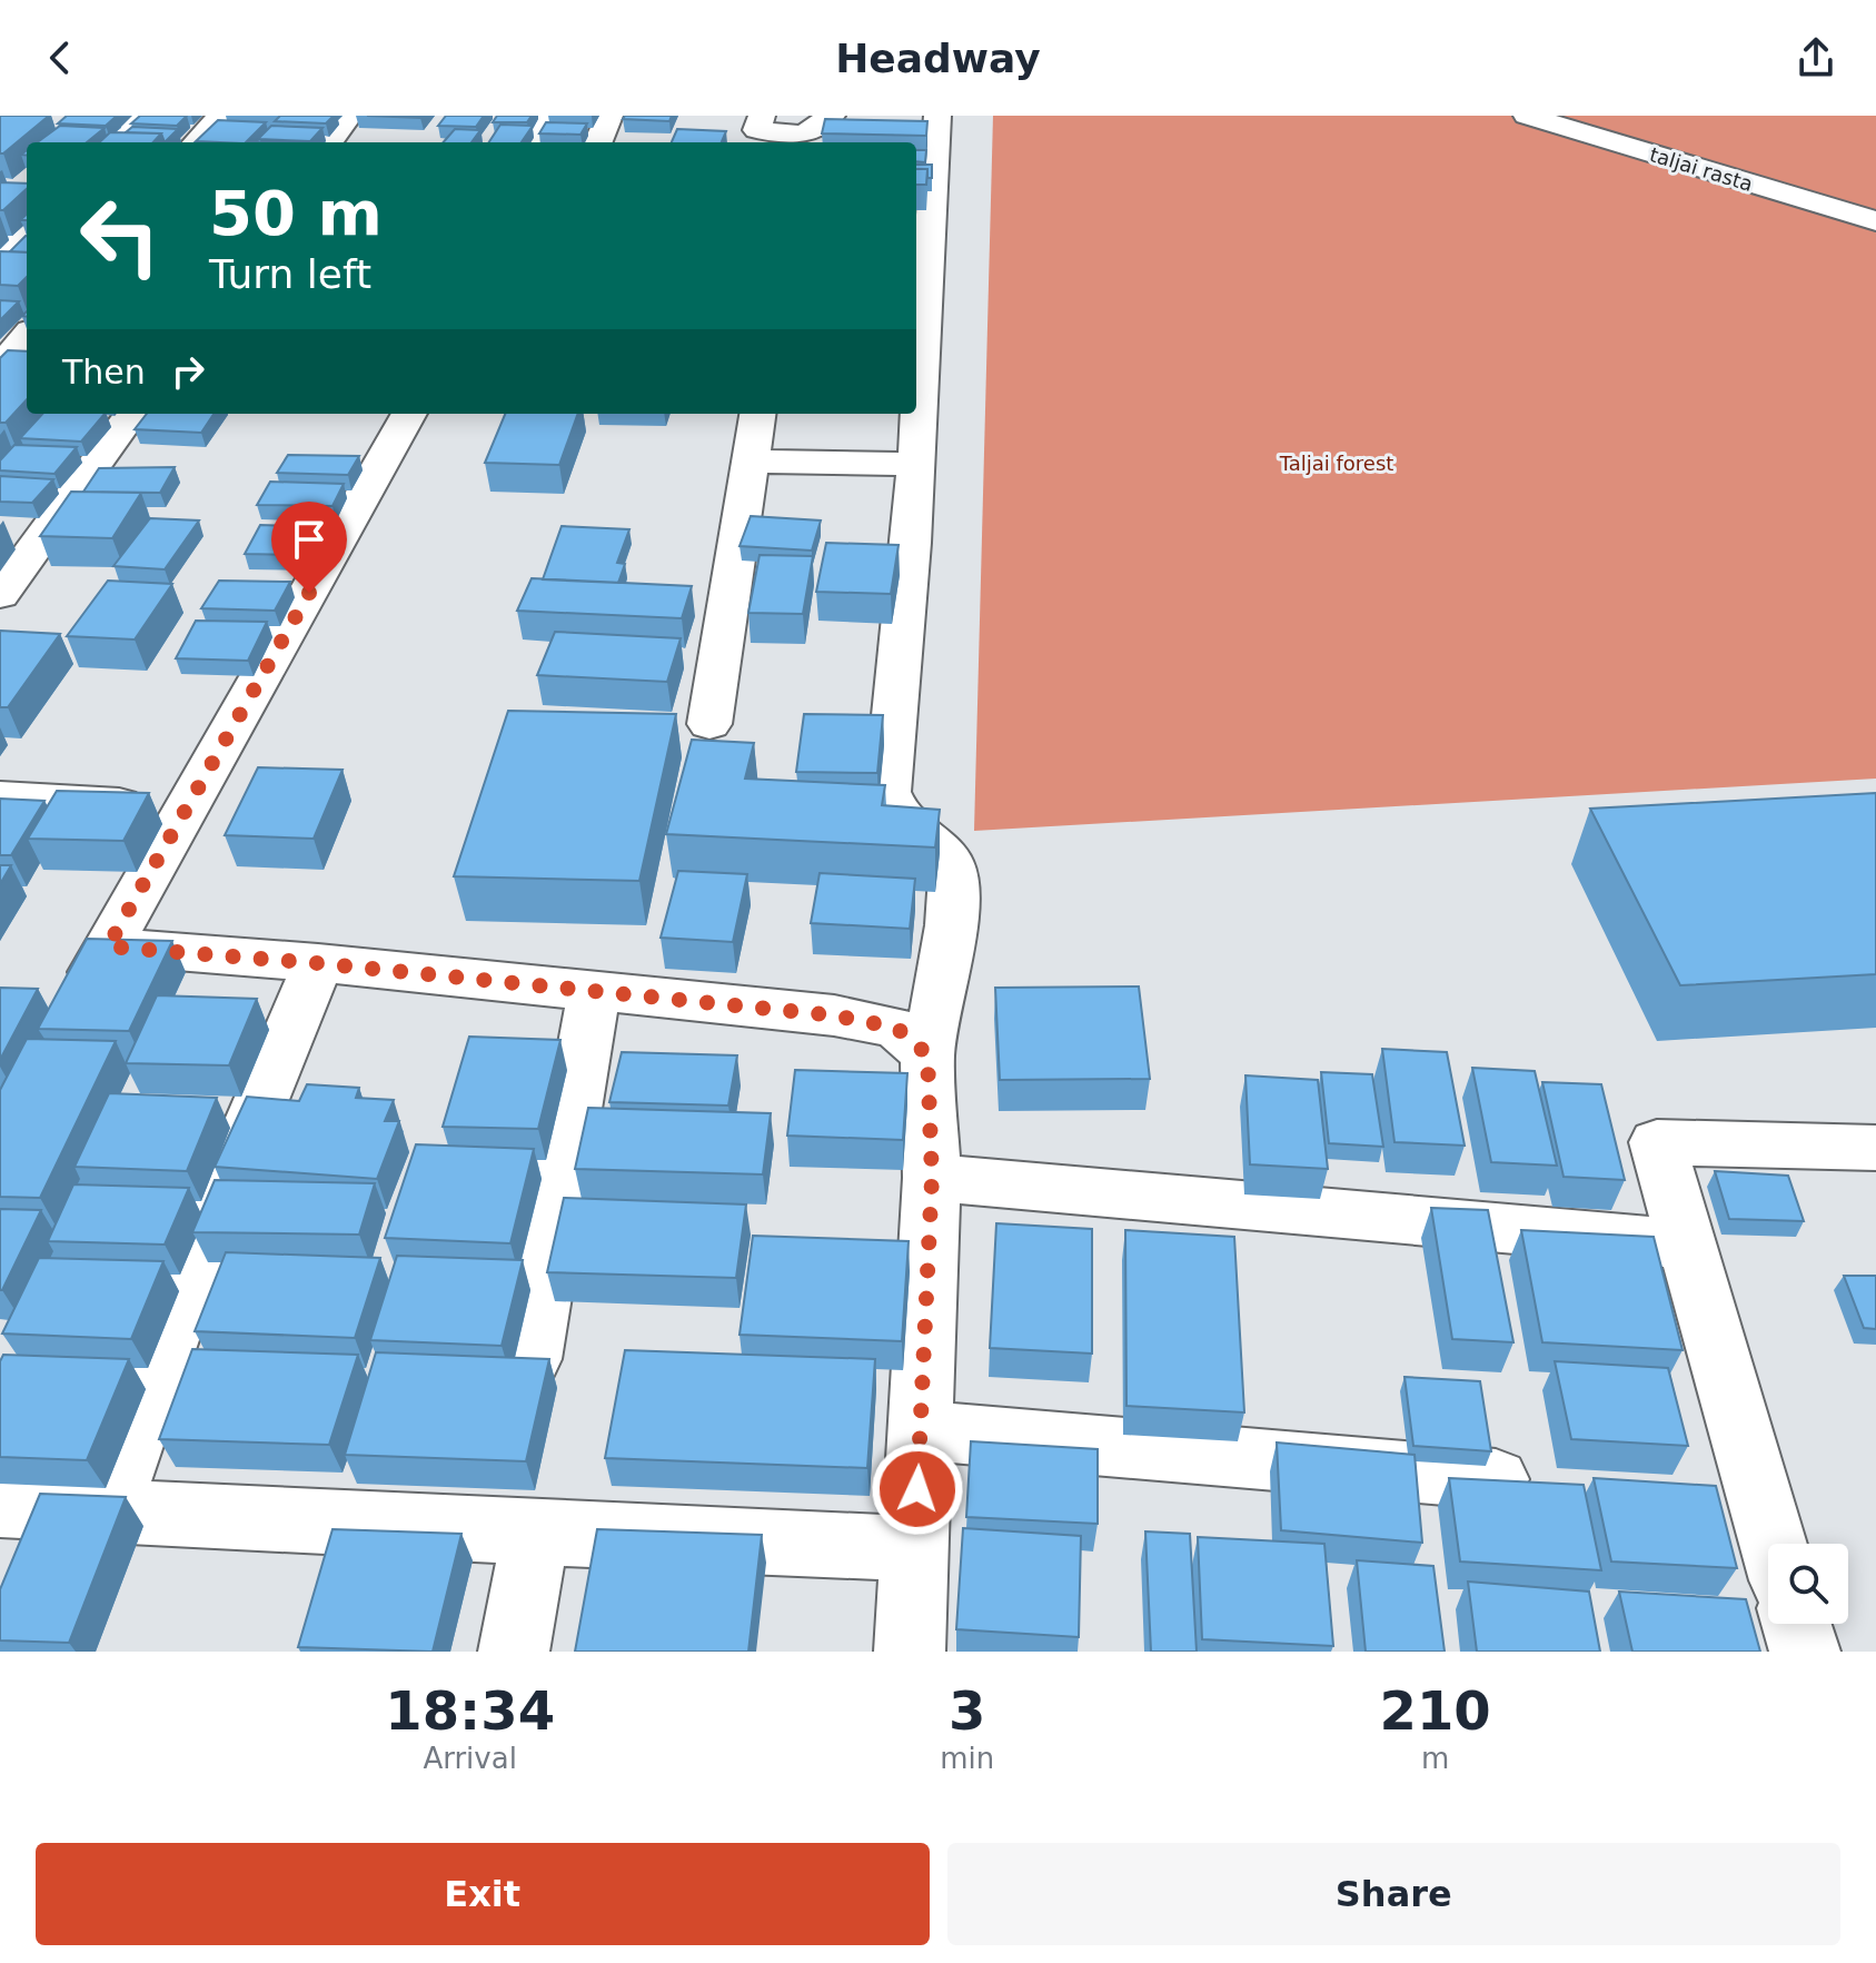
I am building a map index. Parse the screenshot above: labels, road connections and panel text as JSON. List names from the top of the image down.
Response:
{
  "streets": {
    "street": ["taljai rasta"]
  },
  "parks": ["Taljai forest"],
  "page": {
    "header": "Headway",
    "turn": ["50 m", "Turn left"],
    "then": "Then",
    "eta": [
      "18:34",
      "Arrival",
      "3",
      "min",
      "210",
      "m"
    ],
    "buttons": ["Exit", "Share"]
  }
}
